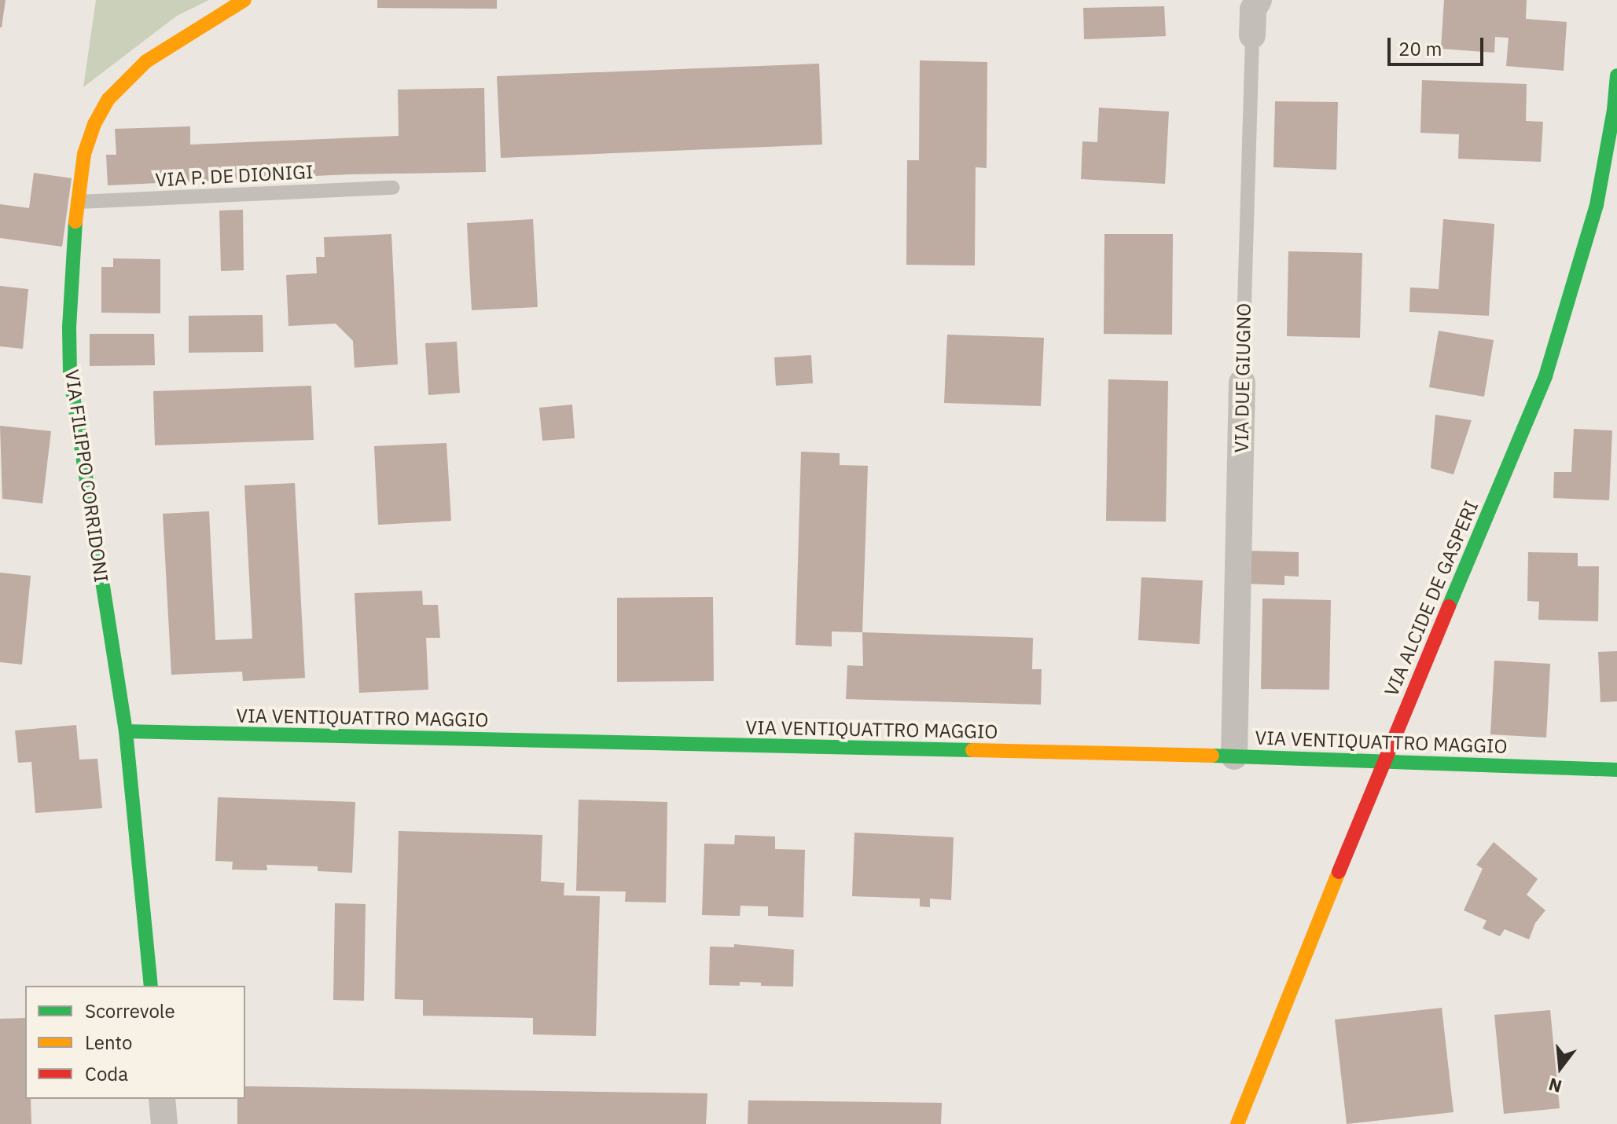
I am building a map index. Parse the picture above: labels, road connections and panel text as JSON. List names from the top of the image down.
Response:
{
  "streets": {
    "street": [
      "VIA DUE GIUGNO",
      "VIA FILIPPO CORRIDONI",
      "VIA ALCIDE DE GASPERI",
      "VIA VENTIQUATTRO MAGGIO"
    ],
    "lane": ["VIA P. DE DIONIGI"]
  },
  "crossings": [
    ["VIA P. DE DIONIGI", "VIA FILIPPO CORRIDONI"],
    ["VIA DUE GIUGNO", "VIA VENTIQUATTRO MAGGIO"],
    ["VIA FILIPPO CORRIDONI", "VIA VENTIQUATTRO MAGGIO"],
    ["VIA ALCIDE DE GASPERI", "VIA VENTIQUATTRO MAGGIO"]
  ],
  "legend": ["Scorrevole", "Lento", "Coda"],
  "scale_bar": "20 m",
  "north": "bottom"
}
